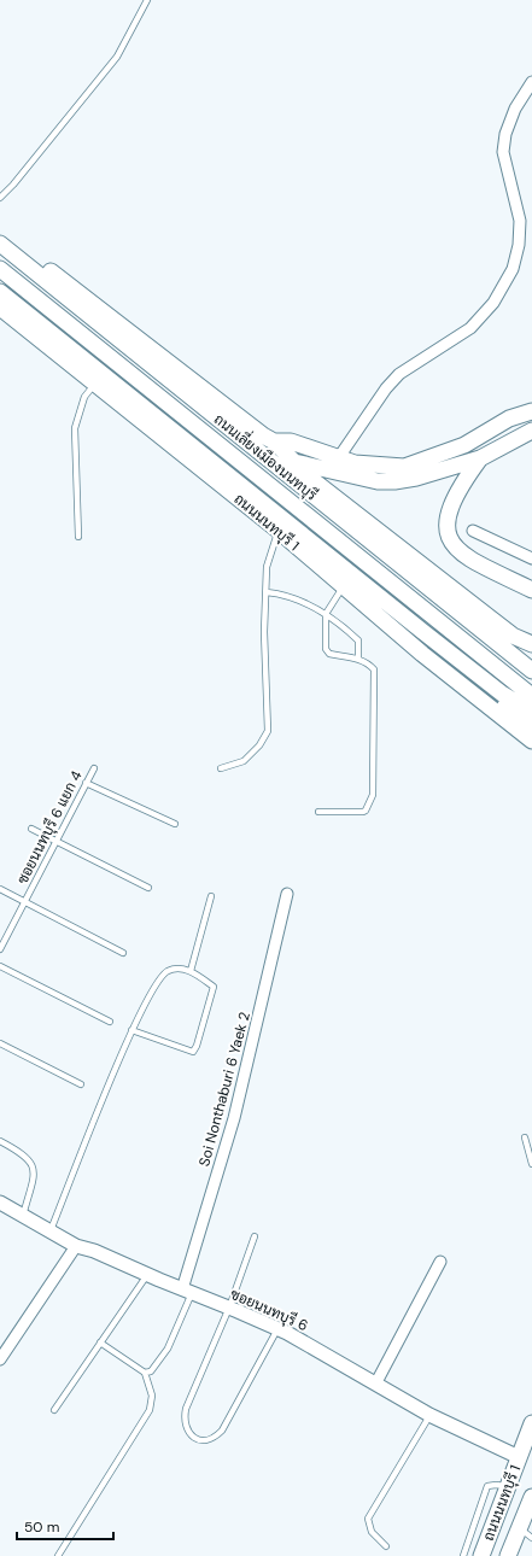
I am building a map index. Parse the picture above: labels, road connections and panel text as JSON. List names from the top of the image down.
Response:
{
  "streets": {
    "main road": ["ถนนเลี่ยงเมืองนนทบุรี", "ถนนนนทบุรี 1"],
    "street": ["Soi Nonthaburi 6 Yaek 2", "ซอยนนทบุรี 6"],
    "lane": ["ซอยนนทบุรี 6 แยก 4"]
  },
  "crossings": [
    ["ถนนนนทบุรี 1", "ซอยนนทบุรี 6"],
    ["Soi Nonthaburi 6 Yaek 2", "ซอยนนทบุรี 6"]
  ],
  "scale_bar": "50 m"
}
